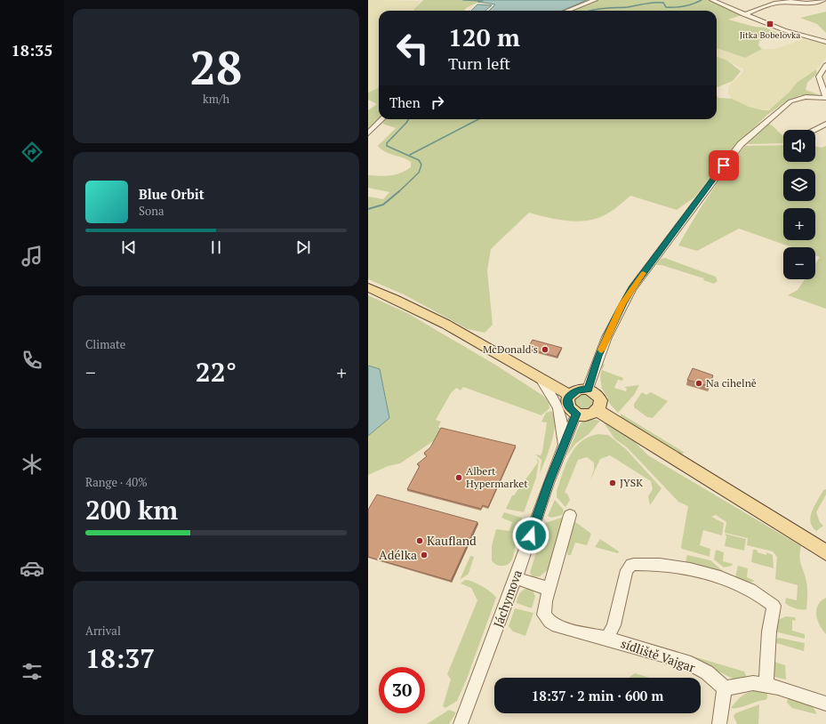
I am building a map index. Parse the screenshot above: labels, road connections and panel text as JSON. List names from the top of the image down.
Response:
{
  "streets": {
    "street": ["Jáchymova", "sídliště Vajgar"]
  },
  "places": {
    "transit": ["Jitka Bobelovka"],
    "other": [
      "McDonald's",
      "Na cihelně",
      "Albert Hypermarket",
      "JYSK",
      "Kaufland",
      "Adélka"
    ]
  },
  "page": {
    "tabs": "18:35",
    "tile": [
      ["28", "km/h"],
      "Climate",
      ["Range · 40%", "200 km"],
      ["Arrival", "18:37"]
    ],
    "turn": ["120 m", "Turn left"],
    "then": "Then",
    "map_buttons": ["+", "−"],
    "song": ["Blue Orbit", "Sona"],
    "heat": ["−", "22°", "+"],
    "limit": "30",
    "trip": "18:37 · 2 min · 600 m"
  }
}
